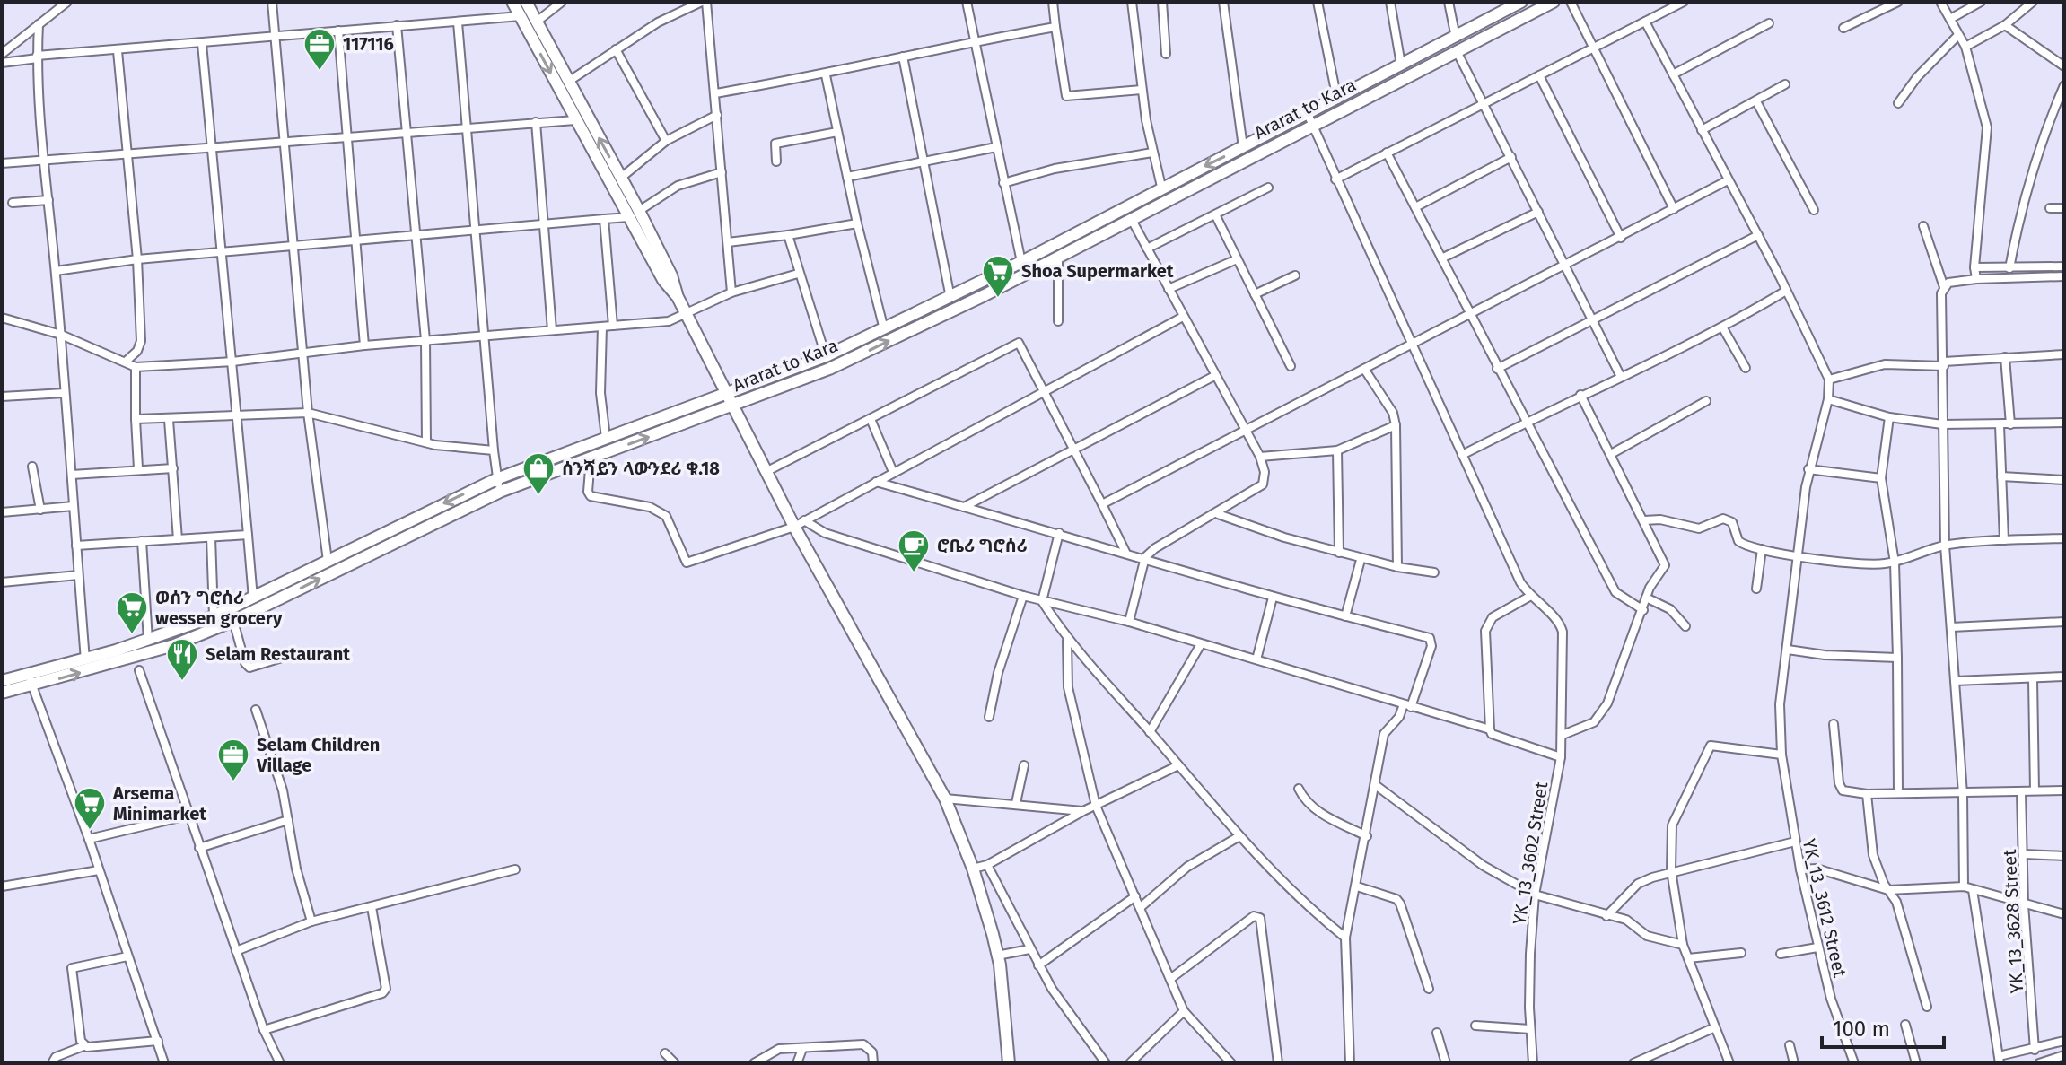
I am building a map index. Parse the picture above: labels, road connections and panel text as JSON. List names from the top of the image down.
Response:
{
  "streets": {
    "main road": ["Ararat to Kara"],
    "street": ["YK_13_3602 Street", "YK_13_3612 Street", "YK_13_3628 Street"]
  },
  "places": {
    "office": ["117116", "Selam Children Village"],
    "supermarket": ["Shoa Supermarket", "ወሰን ግሮሰሪ wessen grocery", "Arsema Minimarket"],
    "shop": ["ሰንሻይን ላውንደሪ ቁ.18"],
    "cafe": ["ሮቤሪ ግሮሰሪ"],
    "restaurant": ["Selam Restaurant"]
  },
  "scale_bar": "100 m"
}
